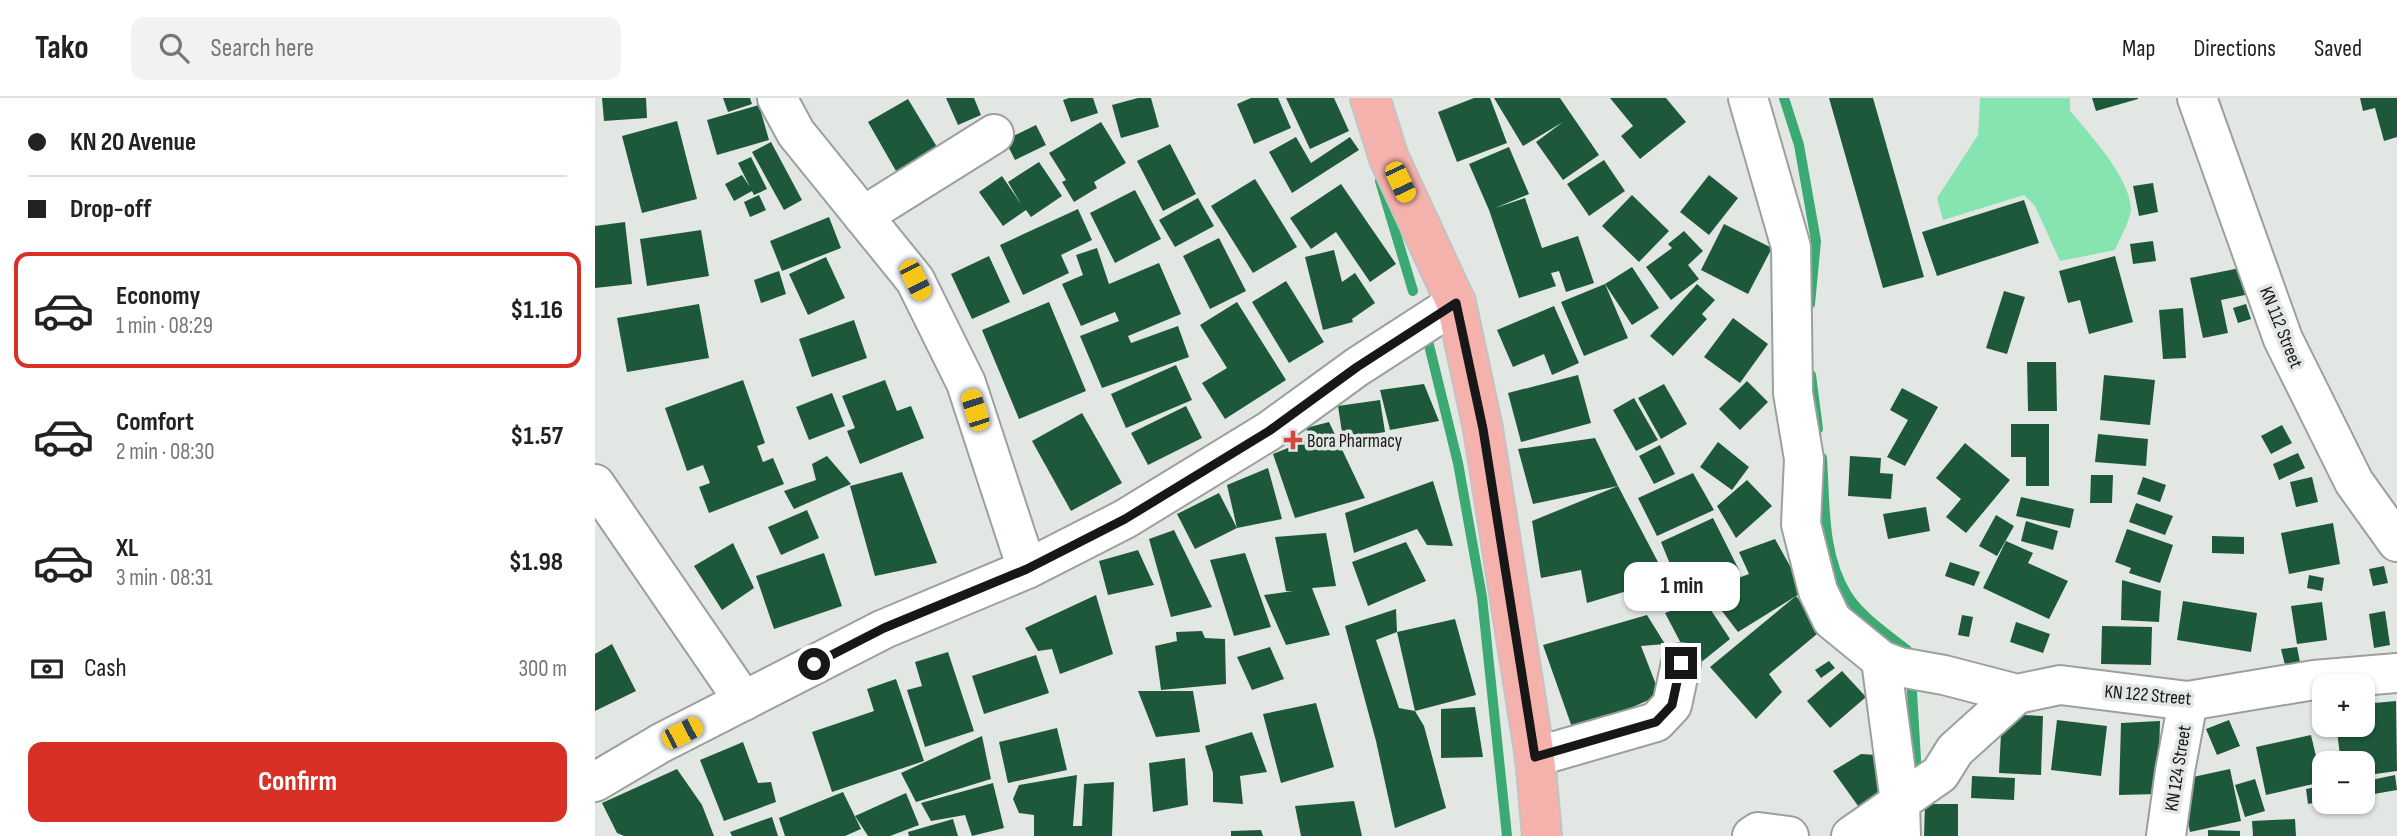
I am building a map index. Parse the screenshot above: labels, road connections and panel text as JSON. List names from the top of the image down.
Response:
{
  "streets": {
    "street": ["KN 112 Street", "KN 122 Street", "KN 124 Street"]
  },
  "crossings": [
    ["KN 122 Street", "KN 124 Street"]
  ],
  "places": {
    "health": ["Bora Pharmacy"]
  },
  "page": {
    "header": "Tako",
    "search": "Search here",
    "nav": ["Map", "Directions", "Saved"],
    "banner": ["KN 20 Avenue", "Drop-off"],
    "list": [
      {
        "name": "Economy",
        "note": "1 min · 08:29",
        "value": "$1.16"
      },
      {
        "name": "Comfort",
        "note": "2 min · 08:30",
        "value": "$1.57"
      },
      {
        "name": "XL",
        "note": "3 min · 08:31",
        "value": "$1.98"
      }
    ],
    "bubble": "1 min",
    "pay": ["Cash", "300 m"],
    "map_buttons": ["+", "−"],
    "buttons": "Confirm"
  }
}
